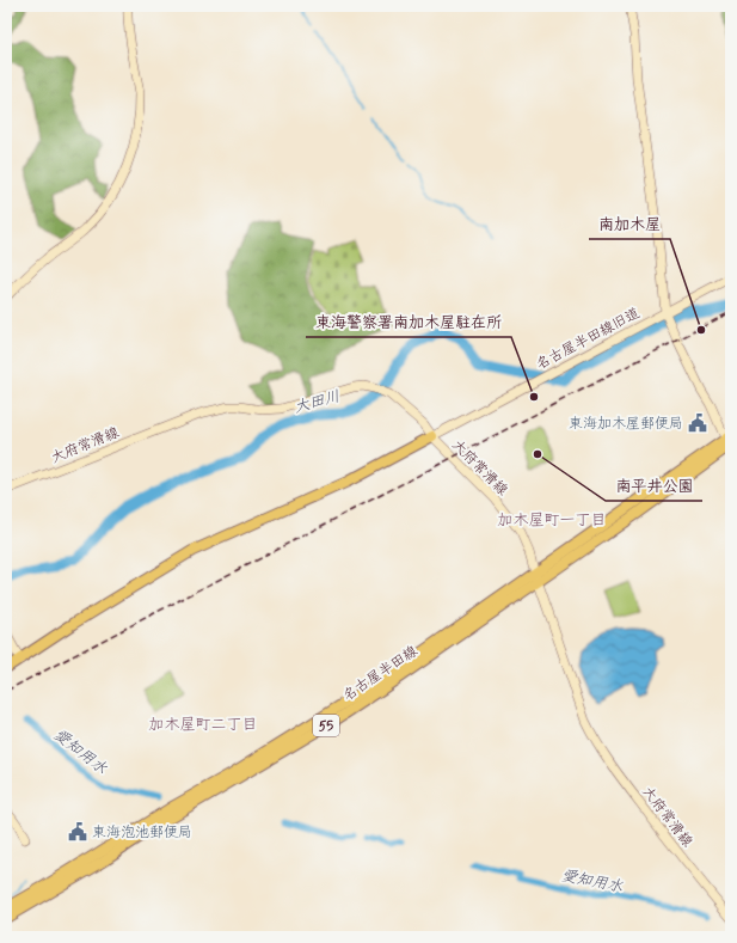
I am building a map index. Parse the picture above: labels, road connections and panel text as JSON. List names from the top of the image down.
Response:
{
  "streets": {
    "main road": ["名古屋半田線", "55"],
    "street": ["名古屋半田線旧道", "大府常滑線"]
  },
  "crossings": [
    ["名古屋半田線旧道", "大府常滑線"],
    ["大府常滑線", "名古屋半田線"]
  ],
  "districts": ["加木屋町一丁目", "加木屋町二丁目"],
  "water": ["大田川", "愛知用水"],
  "places": {
    "other": ["南加木屋", "東海警察署南加木屋駐在所", "南平井公園"],
    "public building": ["東海加木屋郵便局", "東海泡池郵便局"]
  }
}
